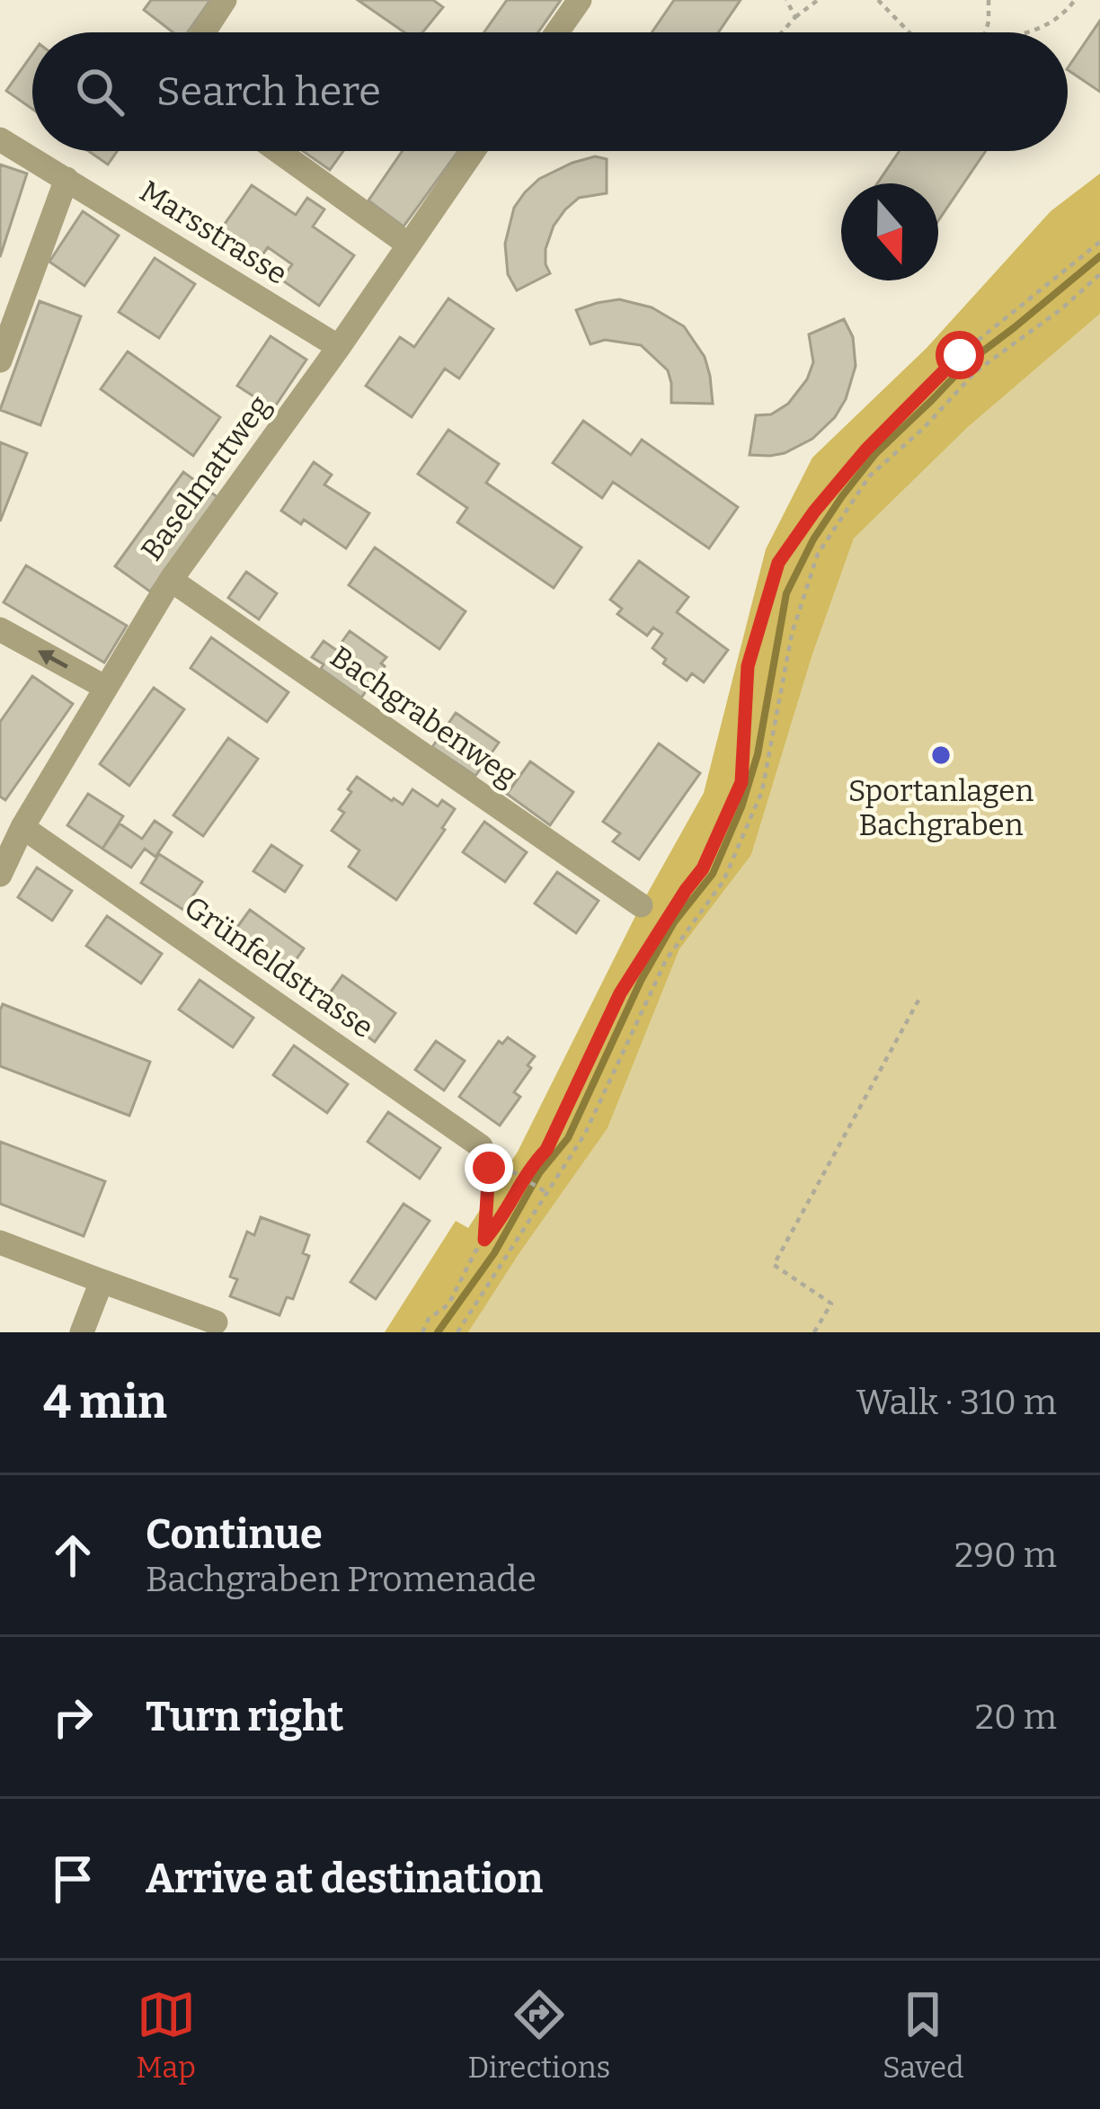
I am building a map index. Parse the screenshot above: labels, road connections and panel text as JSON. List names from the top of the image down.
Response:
{
  "streets": {
    "street": [
      "Marsstrasse",
      "Baselmattweg",
      "Bachgrabenweg",
      "Grünfeldstrasse"
    ]
  },
  "crossings": [
    ["Marsstrasse", "Baselmattweg"],
    ["Baselmattweg", "Bachgrabenweg"],
    ["Baselmattweg", "Grünfeldstrasse"]
  ],
  "places": ["Sportanlagen Bachgraben"],
  "north": "bottom",
  "page": {
    "search": "Search here",
    "heading": ["4 min", "Walk · 310 m"],
    "list": [
      ["Continue", "Bachgraben Promenade", "290 m"],
      ["Turn right", "20 m"],
      "Arrive at destination"
    ],
    "nav": ["Map", "Directions", "Saved"]
  }
}
